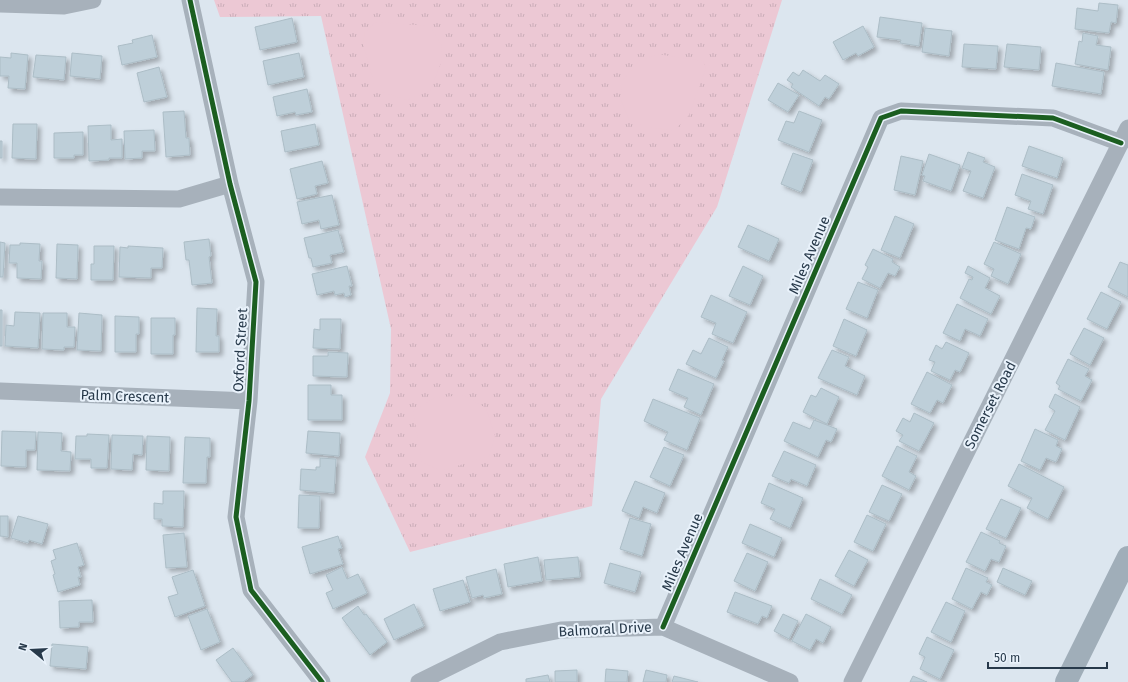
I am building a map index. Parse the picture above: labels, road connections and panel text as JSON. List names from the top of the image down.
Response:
{
  "streets": {
    "street": [
      "Miles Avenue",
      "Oxford Street",
      "Palm Crescent",
      "Somerset Road",
      "Balmoral Drive"
    ]
  },
  "crossings": [
    ["Miles Avenue", "Somerset Road"],
    ["Miles Avenue", "Balmoral Drive"],
    ["Oxford Street", "Palm Crescent"]
  ],
  "scale_bar": "50 m",
  "north": "left"
}
